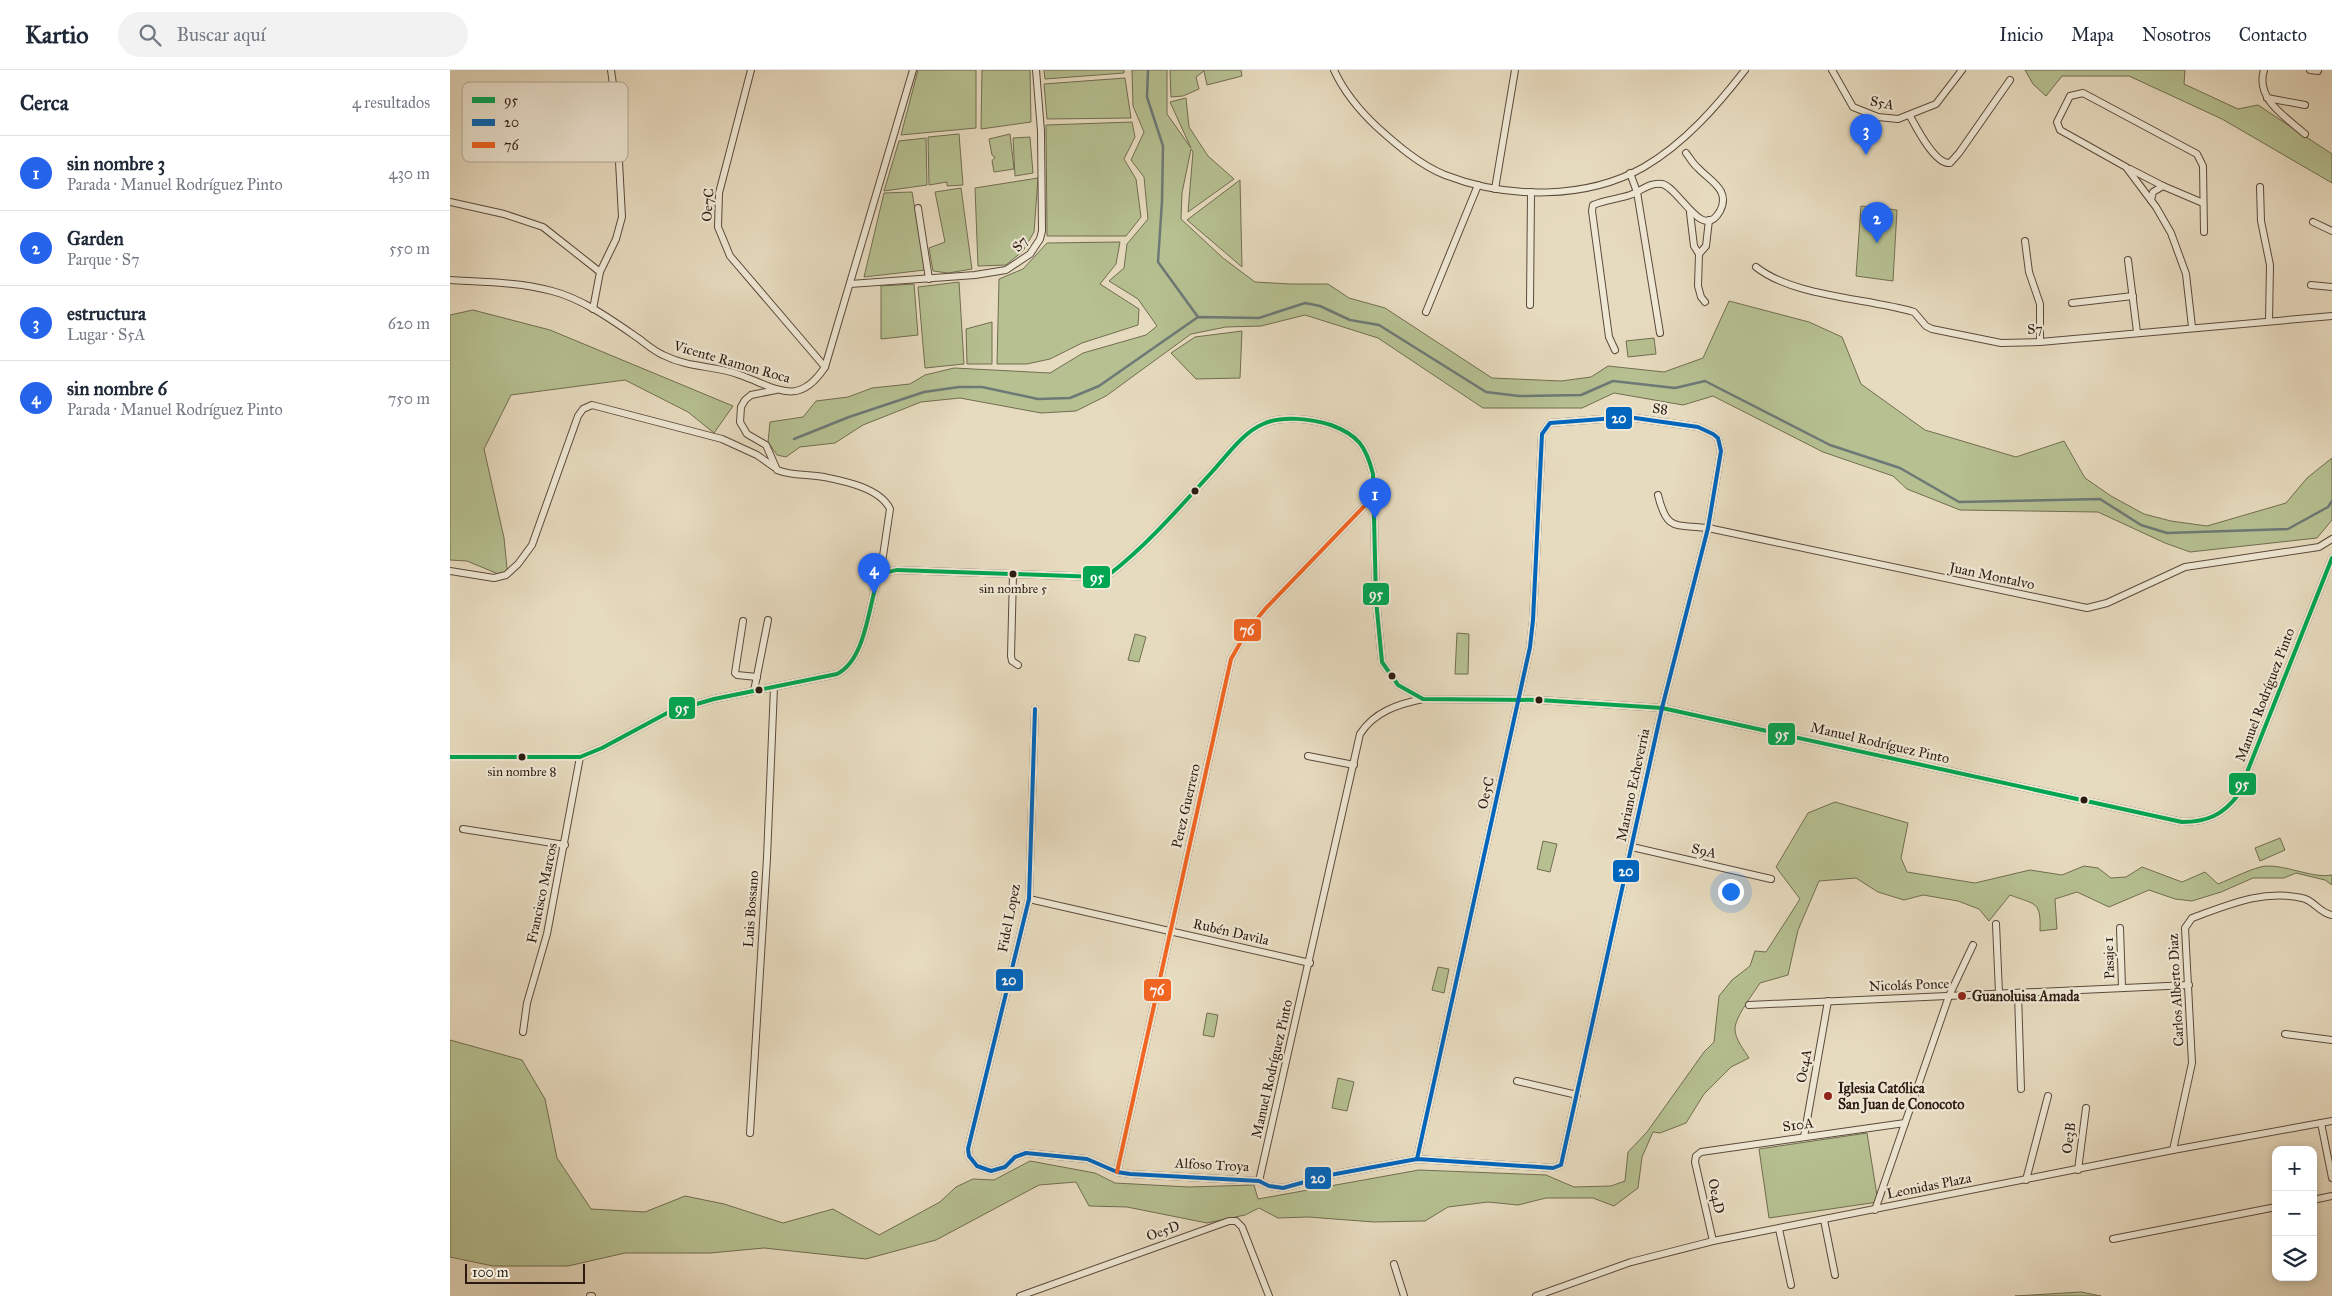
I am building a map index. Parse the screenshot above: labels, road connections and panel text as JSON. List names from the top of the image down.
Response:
{
  "streets": {
    "street": [
      "S5A",
      "Oe7C",
      "S7",
      "Vicente Ramon Roca",
      "S8",
      "Juan Montalvo",
      "Manuel Rodríguez Pinto",
      "Mariano Echeverria",
      "Oe5C",
      "Perez Guerrero",
      "S9A",
      "Francisco Marcos",
      "Luis Bossano",
      "Fidel Lopez",
      "Rubén Davila",
      "Pasaje 1",
      "Nicolás Ponce",
      "Carlos Alberto Diaz",
      "Oe4A",
      "S10A",
      "Oe3B",
      "Alfoso Troya",
      "Leonidas Plaza",
      "Oe4D",
      "Oe5D"
    ]
  },
  "crossings": [
    ["Oe7C", "Vicente Ramon Roca"],
    ["S7", "Vicente Ramon Roca"],
    ["S8", "Mariano Echeverria"],
    ["S8", "Oe5C"],
    ["Juan Montalvo", "Mariano Echeverria"],
    ["Manuel Rodríguez Pinto", "Mariano Echeverria"],
    ["Manuel Rodríguez Pinto", "Oe5C"],
    ["Manuel Rodríguez Pinto", "Perez Guerrero"],
    ["Manuel Rodríguez Pinto", "Rubén Davila"],
    ["Manuel Rodríguez Pinto", "Alfoso Troya"],
    ["Mariano Echeverria", "S9A"],
    ["Mariano Echeverria", "Alfoso Troya"],
    ["Oe5C", "Alfoso Troya"],
    ["Perez Guerrero", "Rubén Davila"],
    ["Perez Guerrero", "Alfoso Troya"],
    ["Fidel Lopez", "Rubén Davila"],
    ["Fidel Lopez", "Alfoso Troya"],
    ["Pasaje 1", "Nicolás Ponce"],
    ["Nicolás Ponce", "Carlos Alberto Diaz"],
    ["Nicolás Ponce", "Oe4A"],
    ["Carlos Alberto Diaz", "Leonidas Plaza"],
    ["Oe4A", "S10A"],
    ["S10A", "Oe4D"],
    ["Oe3B", "Leonidas Plaza"],
    ["Leonidas Plaza", "Oe4D"]
  ],
  "places": [
    "sin nombre 5",
    "sin nombre 8",
    "Guanoluisa Amada",
    "Iglesia Católica San Juan de Conocoto"
  ],
  "lines": ["transit line 20", "transit line 95", "transit line 76"],
  "legend": ["95", "20", "76"],
  "scale_bar": "100 m",
  "page": {
    "header": "Kartio",
    "search": "Buscar aquí",
    "nav": [
      "Inicio",
      "Mapa",
      "Nosotros",
      "Contacto"
    ],
    "heading": ["Cerca", "4 resultados"],
    "pins": [
      "3",
      "2",
      "1",
      "4"
    ],
    "list": [
      {
        "mark": "1",
        "name": "sin nombre 3",
        "note": "Parada · Manuel Rodríguez Pinto",
        "value": "430 m"
      },
      {
        "mark": "2",
        "name": "Garden",
        "note": "Parque · S7",
        "value": "550 m"
      },
      {
        "mark": "3",
        "name": "estructura",
        "note": "Lugar · S5A",
        "value": "620 m"
      },
      {
        "mark": "4",
        "name": "sin nombre 6",
        "note": "Parada · Manuel Rodríguez Pinto",
        "value": "750 m"
      }
    ],
    "map_buttons": ["+", "−"],
    "scale": "100 m"
  }
}
